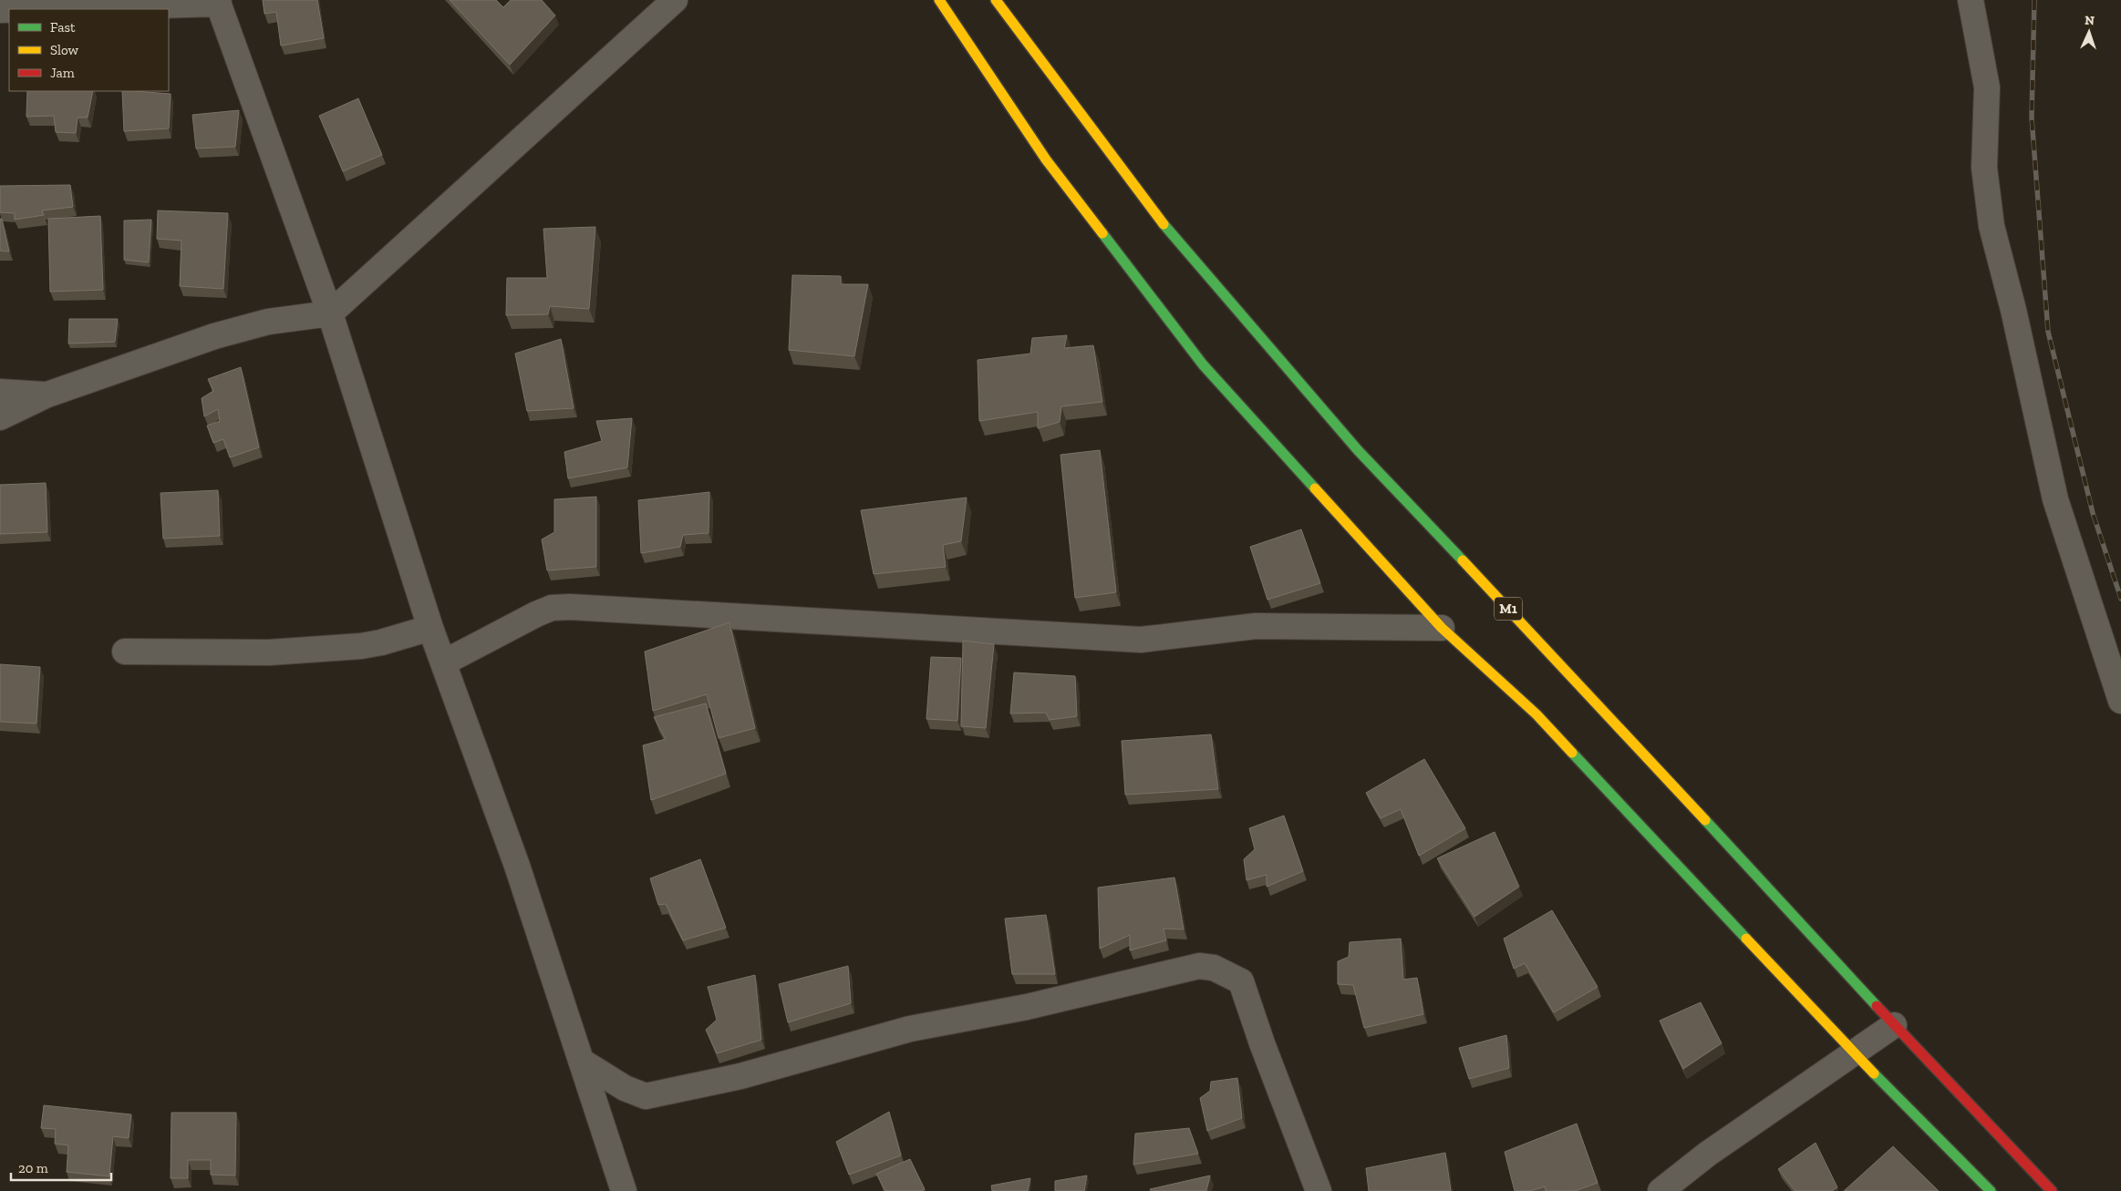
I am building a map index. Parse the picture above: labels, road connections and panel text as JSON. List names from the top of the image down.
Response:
{
  "streets": {
    "street": ["M1"]
  },
  "legend": ["Fast", "Slow", "Jam"],
  "scale_bar": "20 m",
  "north": "top"
}
